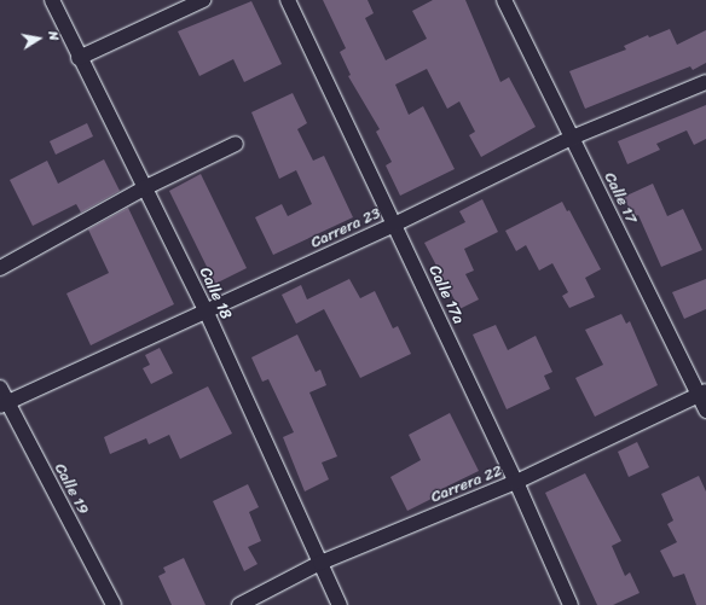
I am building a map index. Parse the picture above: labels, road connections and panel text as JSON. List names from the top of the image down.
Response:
{
  "streets": {
    "street": [
      "Calle 17",
      "Carrera 23",
      "Calle 18",
      "Calle 17a",
      "Carrera 22",
      "Calle 19"
    ]
  },
  "crossings": [
    ["Calle 17", "Carrera 23"],
    ["Calle 17", "Carrera 22"],
    ["Carrera 23", "Calle 18"],
    ["Carrera 23", "Calle 17a"],
    ["Carrera 23", "Calle 19"],
    ["Calle 18", "Carrera 22"],
    ["Calle 17a", "Carrera 22"]
  ],
  "north": "right"
}
